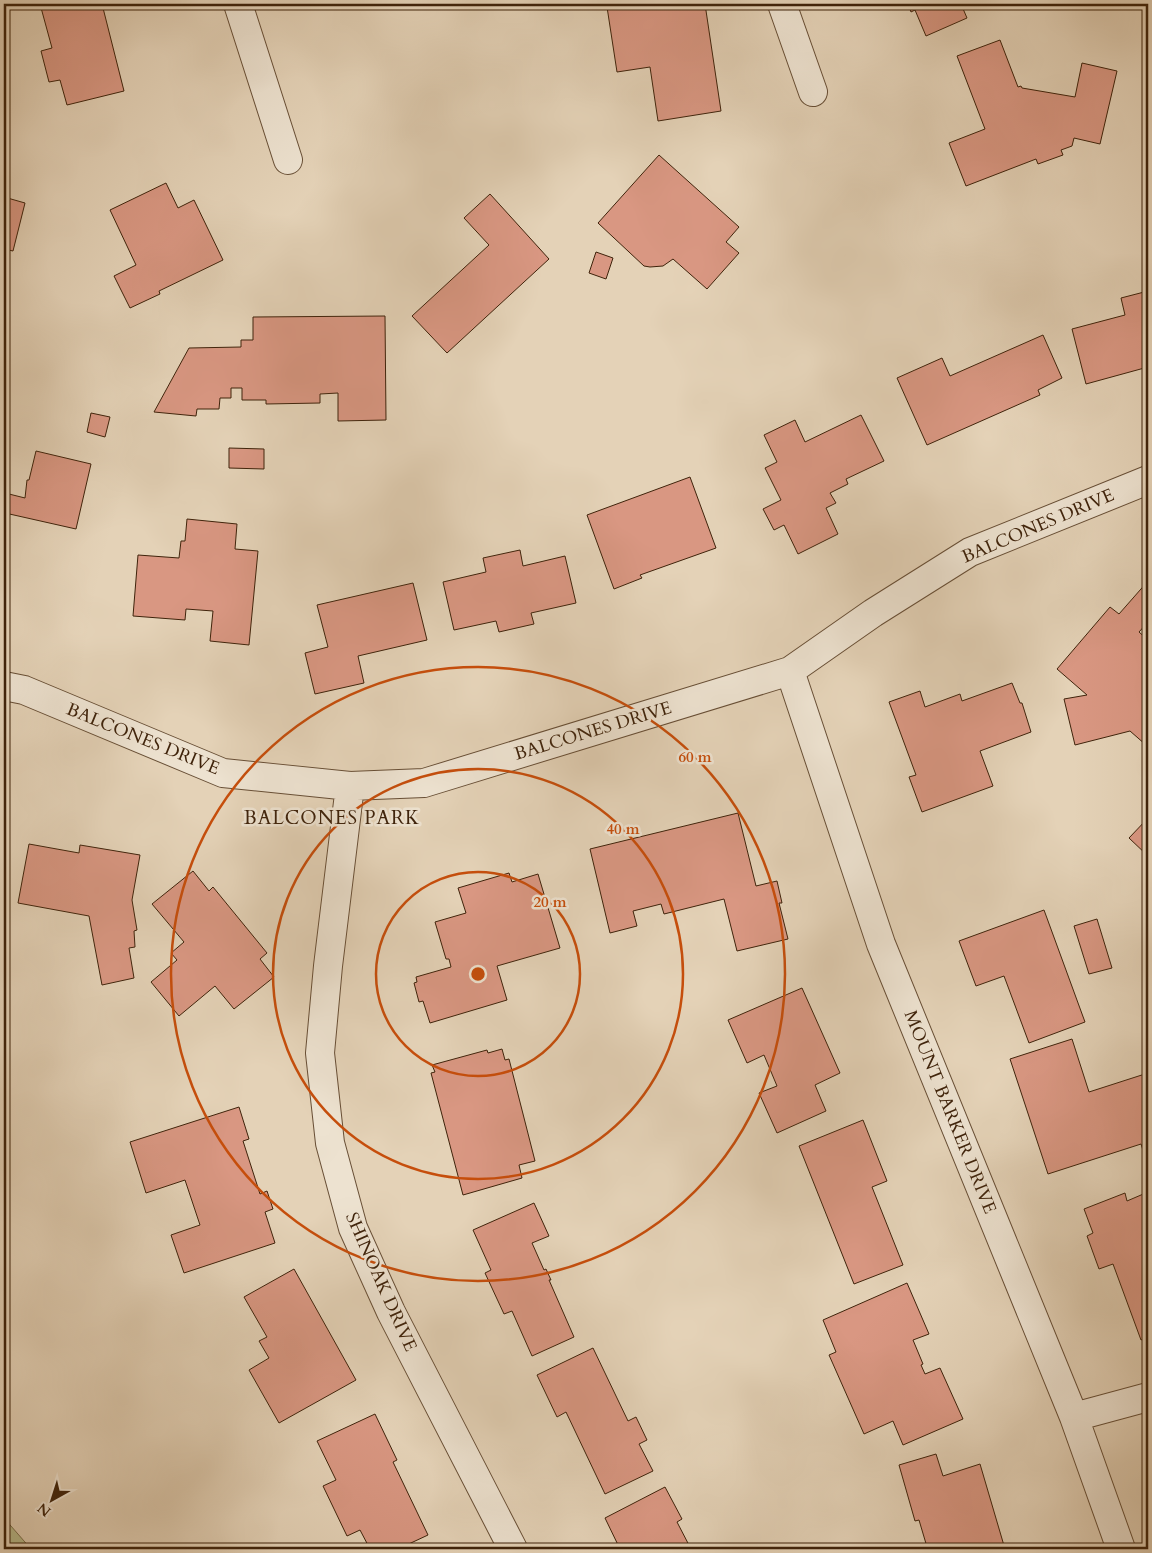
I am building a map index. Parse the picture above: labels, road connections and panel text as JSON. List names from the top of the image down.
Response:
{
  "streets": {
    "street": ["BALCONES DRIVE", "MOUNT BARKER DRIVE", "SHINOAK DRIVE"]
  },
  "crossings": [
    ["BALCONES DRIVE", "MOUNT BARKER DRIVE"],
    ["BALCONES DRIVE", "SHINOAK DRIVE"]
  ],
  "districts": ["BALCONES PARK"],
  "north": "bottom left",
  "rings": ["60 m", "40 m", "20 m"]
}
